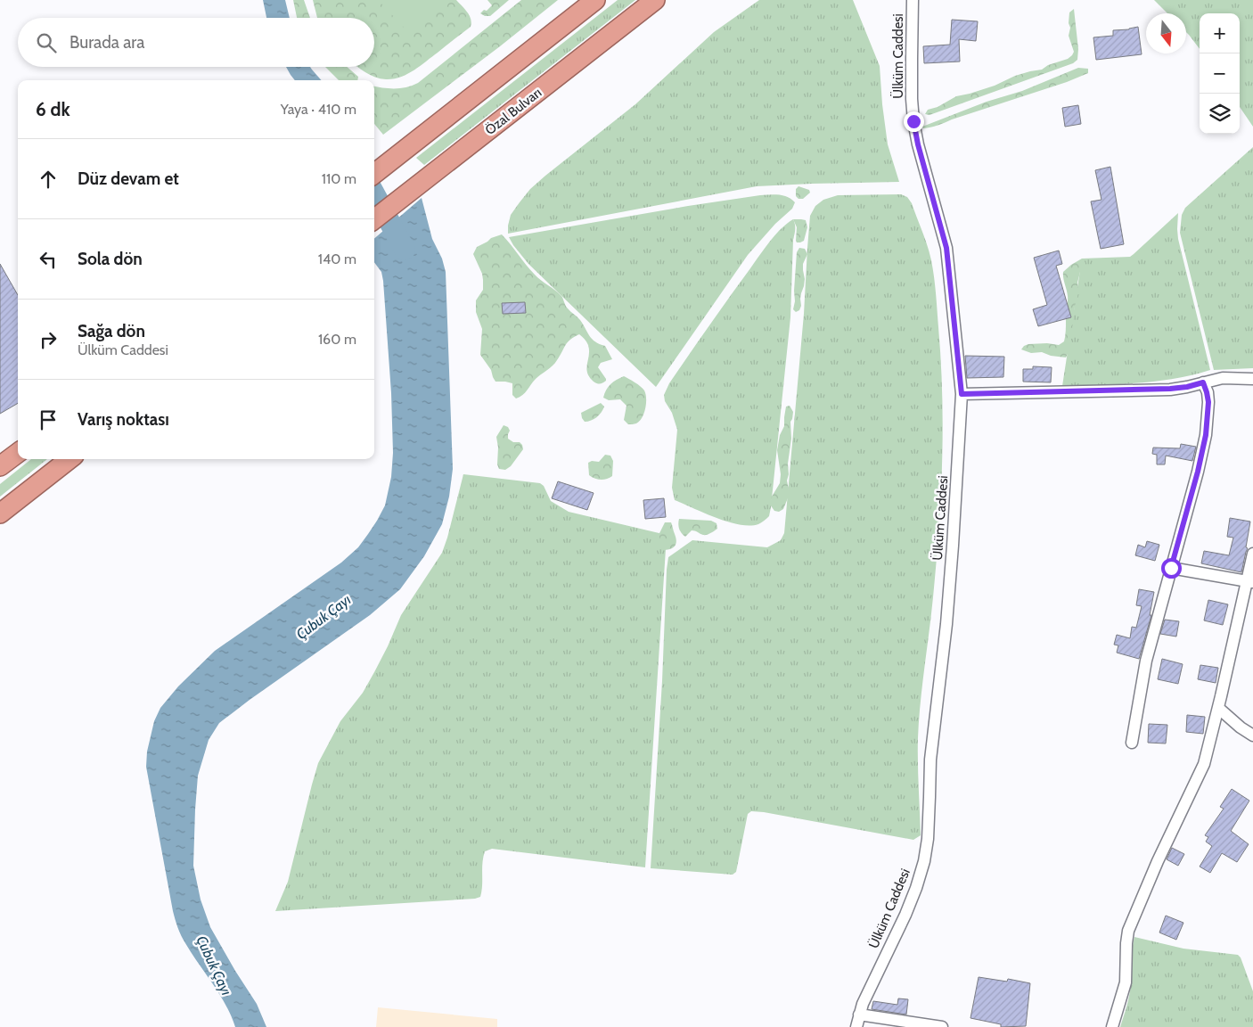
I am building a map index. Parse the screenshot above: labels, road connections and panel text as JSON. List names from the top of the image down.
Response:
{
  "streets": {
    "highway": ["Özal Bulvarı"],
    "street": ["Ülküm Caddesi"]
  },
  "water": ["Çubuk Çayı"],
  "north": "bottom",
  "page": {
    "map_buttons": ["+", "−"],
    "search": "Burada ara",
    "heading": ["6 dk", "Yaya · 410 m"],
    "list": [
      ["Düz devam et", "110 m"],
      ["Sola dön", "140 m"],
      ["Sağa dön", "Ülküm Caddesi", "160 m"],
      "Varış noktası"
    ]
  }
}
